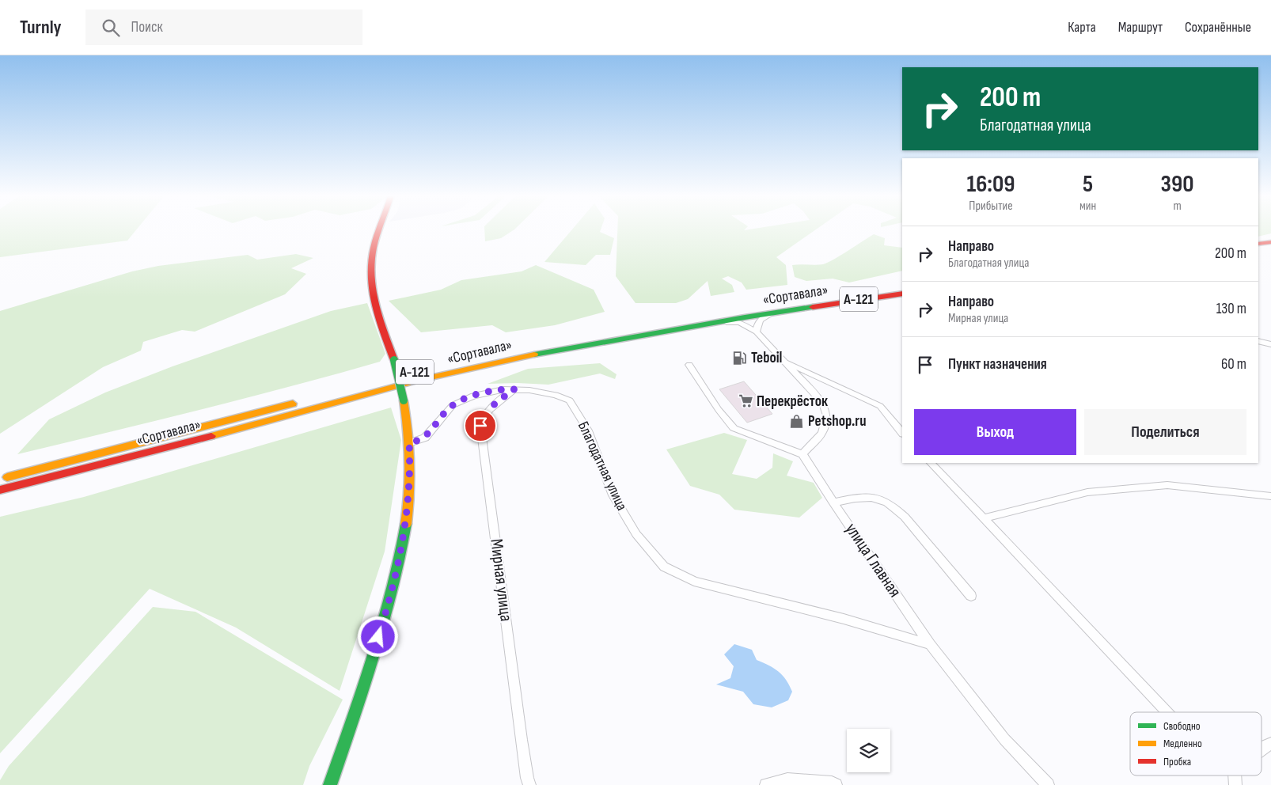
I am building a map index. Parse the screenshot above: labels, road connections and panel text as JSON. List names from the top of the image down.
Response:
{
  "streets": {
    "main road": ["«Сортавала»", "А-121"],
    "street": ["Благодатная улица", "улица Главная", "Мирная улица"]
  },
  "crossings": [
    ["Благодатная улица", "улица Главная"],
    ["Благодатная улица", "Мирная улица"]
  ],
  "places": {
    "fuel station": ["Teboil"],
    "supermarket": ["Перекрёсток"],
    "shop": ["Petshop.ru"]
  },
  "legend": ["Свободно", "Медленно", "Пробка"],
  "page": {
    "header": "Turnly",
    "search": "Поиск",
    "nav": ["Карта", "Маршрут", "Сохранённые"],
    "turn": ["200 m", "Благодатная улица"],
    "eta": [
      "16:09",
      "Прибытие",
      "5",
      "мин",
      "390",
      "m"
    ],
    "list": [
      {
        "name": "Направо",
        "note": "Благодатная улица",
        "value": "200 m"
      },
      {
        "name": "Направо",
        "note": "Мирная улица",
        "value": "130 m"
      },
      {
        "name": "Пункт назначения",
        "value": "60 m"
      }
    ],
    "buttons": ["Выход", "Поделиться"]
  }
}
